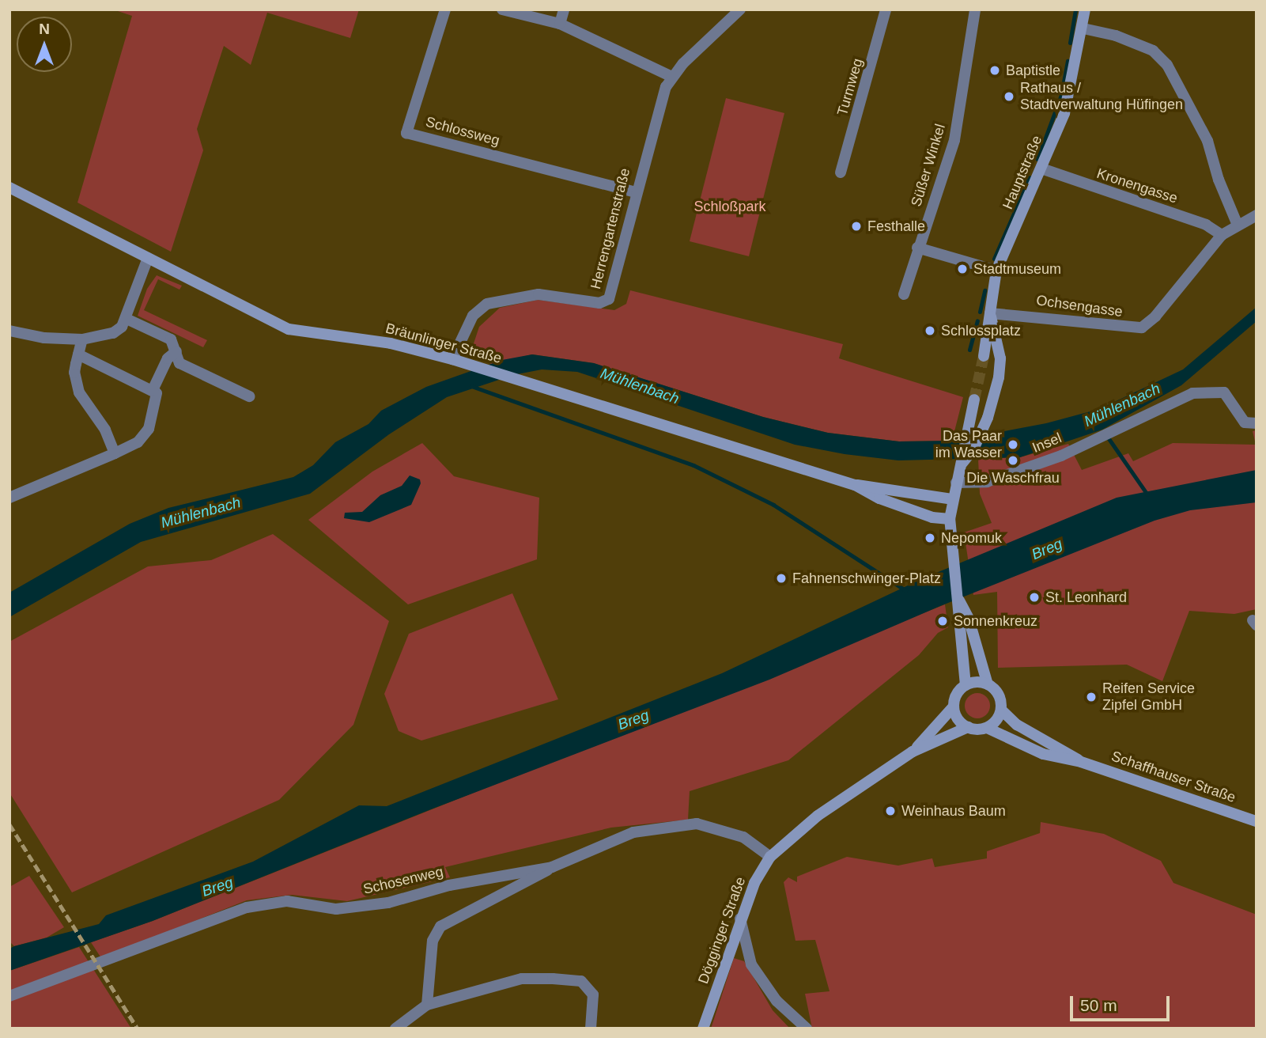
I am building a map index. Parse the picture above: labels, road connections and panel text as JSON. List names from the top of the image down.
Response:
{
  "streets": {
    "main road": [
      "Hauptstraße",
      "Bräunlinger Straße",
      "Schaffhauser Straße",
      "Dögginger Straße"
    ],
    "street": [
      "Turmweg",
      "Schlossweg",
      "Süßer Winkel",
      "Kronengasse",
      "Herrengartenstraße",
      "Ochsengasse",
      "Insel",
      "Schosenweg"
    ]
  },
  "crossings": [
    ["Schlossweg", "Herrengartenstraße"],
    ["Hauptstraße", "Kronengasse"],
    ["Hauptstraße", "Ochsengasse"],
    ["Hauptstraße", "Bräunlinger Straße"],
    ["Hauptstraße", "Insel"],
    ["Kronengasse", "Ochsengasse"],
    ["Herrengartenstraße", "Bräunlinger Straße"],
    ["Schaffhauser Straße", "Dögginger Straße"],
    ["Schosenweg", "Dögginger Straße"]
  ],
  "water": ["Mühlenbach", "Breg"],
  "parks": ["Schloßpark"],
  "places": [
    "Baptistle",
    "Rathaus / Stadtverwaltung Hüfingen",
    "Festhalle",
    "Stadtmuseum",
    "Schlossplatz",
    "Das Paar im Wasser",
    "Die Waschfrau",
    "Nepomuk",
    "Fahnenschwinger-Platz",
    "St. Leonhard",
    "Sonnenkreuz",
    "Reifen Service Zipfel GmbH",
    "Weinhaus Baum"
  ],
  "scale_bar": "50 m",
  "north": "top"
}
